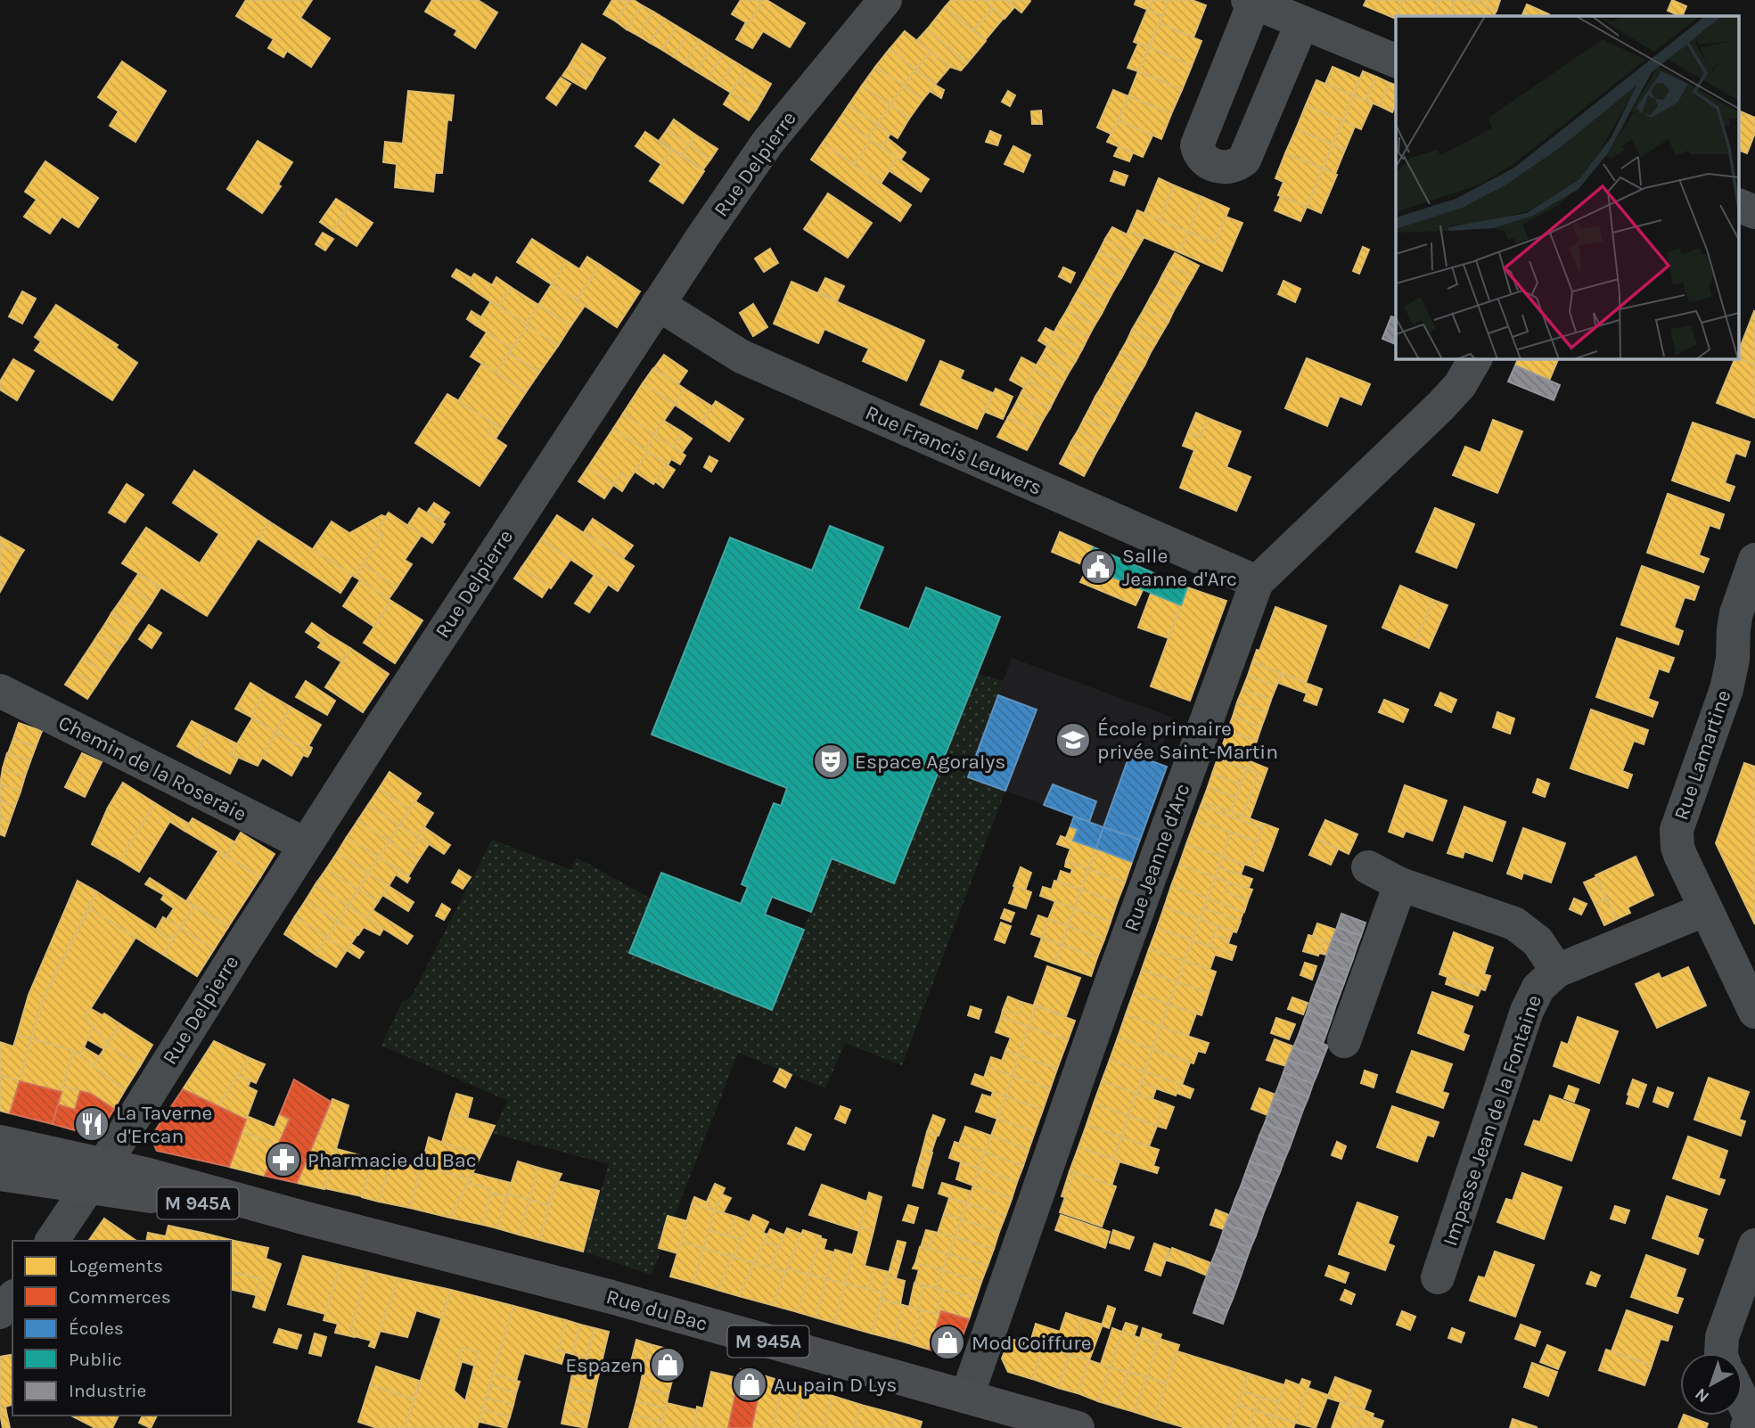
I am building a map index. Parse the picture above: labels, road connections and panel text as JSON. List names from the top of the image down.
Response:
{
  "streets": {
    "main road": ["M 945A", "Rue du Bac"],
    "street": [
      "Rue Delpierre",
      "Rue Francis Leuwers",
      "Rue Lamartine",
      "Chemin de la Roseraie",
      "Rue Jeanne d'Arc",
      "Impasse Jean de la Fontaine"
    ]
  },
  "crossings": [
    ["Rue Delpierre", "Rue Francis Leuwers"],
    ["Rue Delpierre", "Chemin de la Roseraie"],
    ["Rue Delpierre", "M 945A"],
    ["Rue Delpierre", "Rue du Bac"],
    ["Rue Francis Leuwers", "Rue Jeanne d'Arc"],
    ["Rue Lamartine", "Impasse Jean de la Fontaine"],
    ["Rue Jeanne d'Arc", "Rue du Bac"],
    ["M 945A", "Rue du Bac"]
  ],
  "places": {
    "public building": ["Salle Jeanne d'Arc"],
    "school or university": ["École primaire privée Saint-Martin"],
    "theatre": ["Espace Agoralys"],
    "restaurant": ["La Taverne d'Ercan"],
    "pharmacy": ["Pharmacie du Bac"],
    "shop": ["Mod Coiffure", "Espazen", "Au pain D Lys"]
  },
  "legend": [
    "Logements",
    "Commerces",
    "Écoles",
    "Public",
    "Industrie"
  ],
  "north": "bottom left"
}
